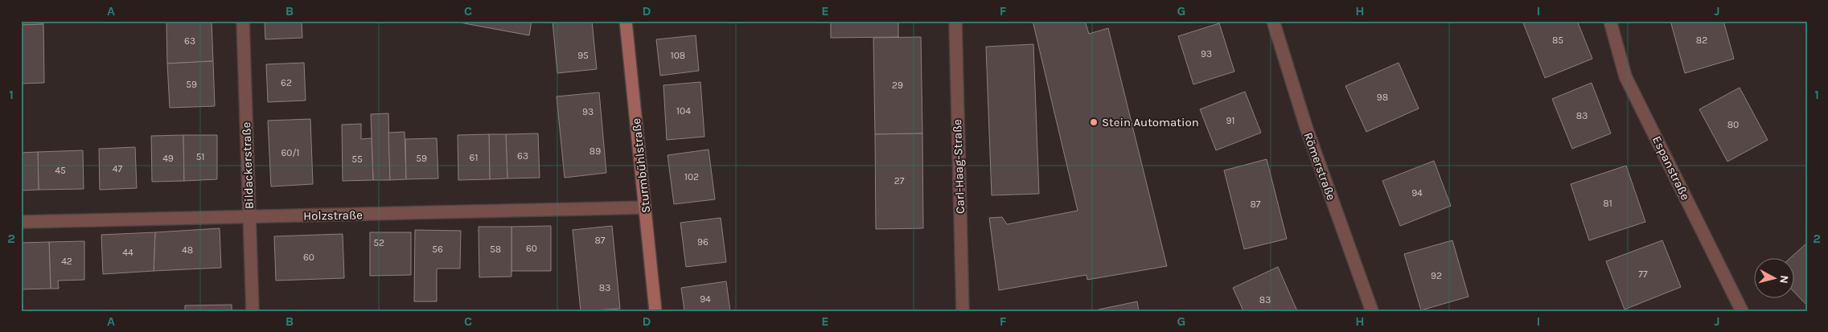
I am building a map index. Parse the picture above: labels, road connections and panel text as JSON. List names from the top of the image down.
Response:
{
  "streets": {
    "main road": ["Sturmbühlstraße"],
    "street": [
      "Bildackerstraße",
      "Carl-Haag-Straße",
      "Römerstraße",
      "Espanstraße",
      "Holzstraße"
    ]
  },
  "crossings": [
    ["Bildackerstraße", "Holzstraße"],
    ["Sturmbühlstraße", "Holzstraße"]
  ],
  "places": ["Stein Automation"],
  "house_numbers": [
    "85",
    "82",
    "63",
    "93",
    "95",
    "108",
    "62",
    "59",
    "29",
    "98",
    "104",
    "93",
    "83",
    "91",
    "80",
    "89",
    "60/1",
    "63",
    "51",
    "61",
    "49",
    "59",
    "55",
    "47",
    "45",
    "102",
    "27",
    "94",
    "81",
    "87",
    "87",
    "96",
    "52",
    "60",
    "56",
    "58",
    "48",
    "44",
    "60",
    "42",
    "77",
    "92",
    "83",
    "94",
    "83"
  ],
  "north": "right",
  "grid": {
    "columns": [
      "A",
      "B",
      "C",
      "D",
      "E",
      "F",
      "G",
      "H",
      "I",
      "J"
    ],
    "rows": ["1", "2"]
  }
}
